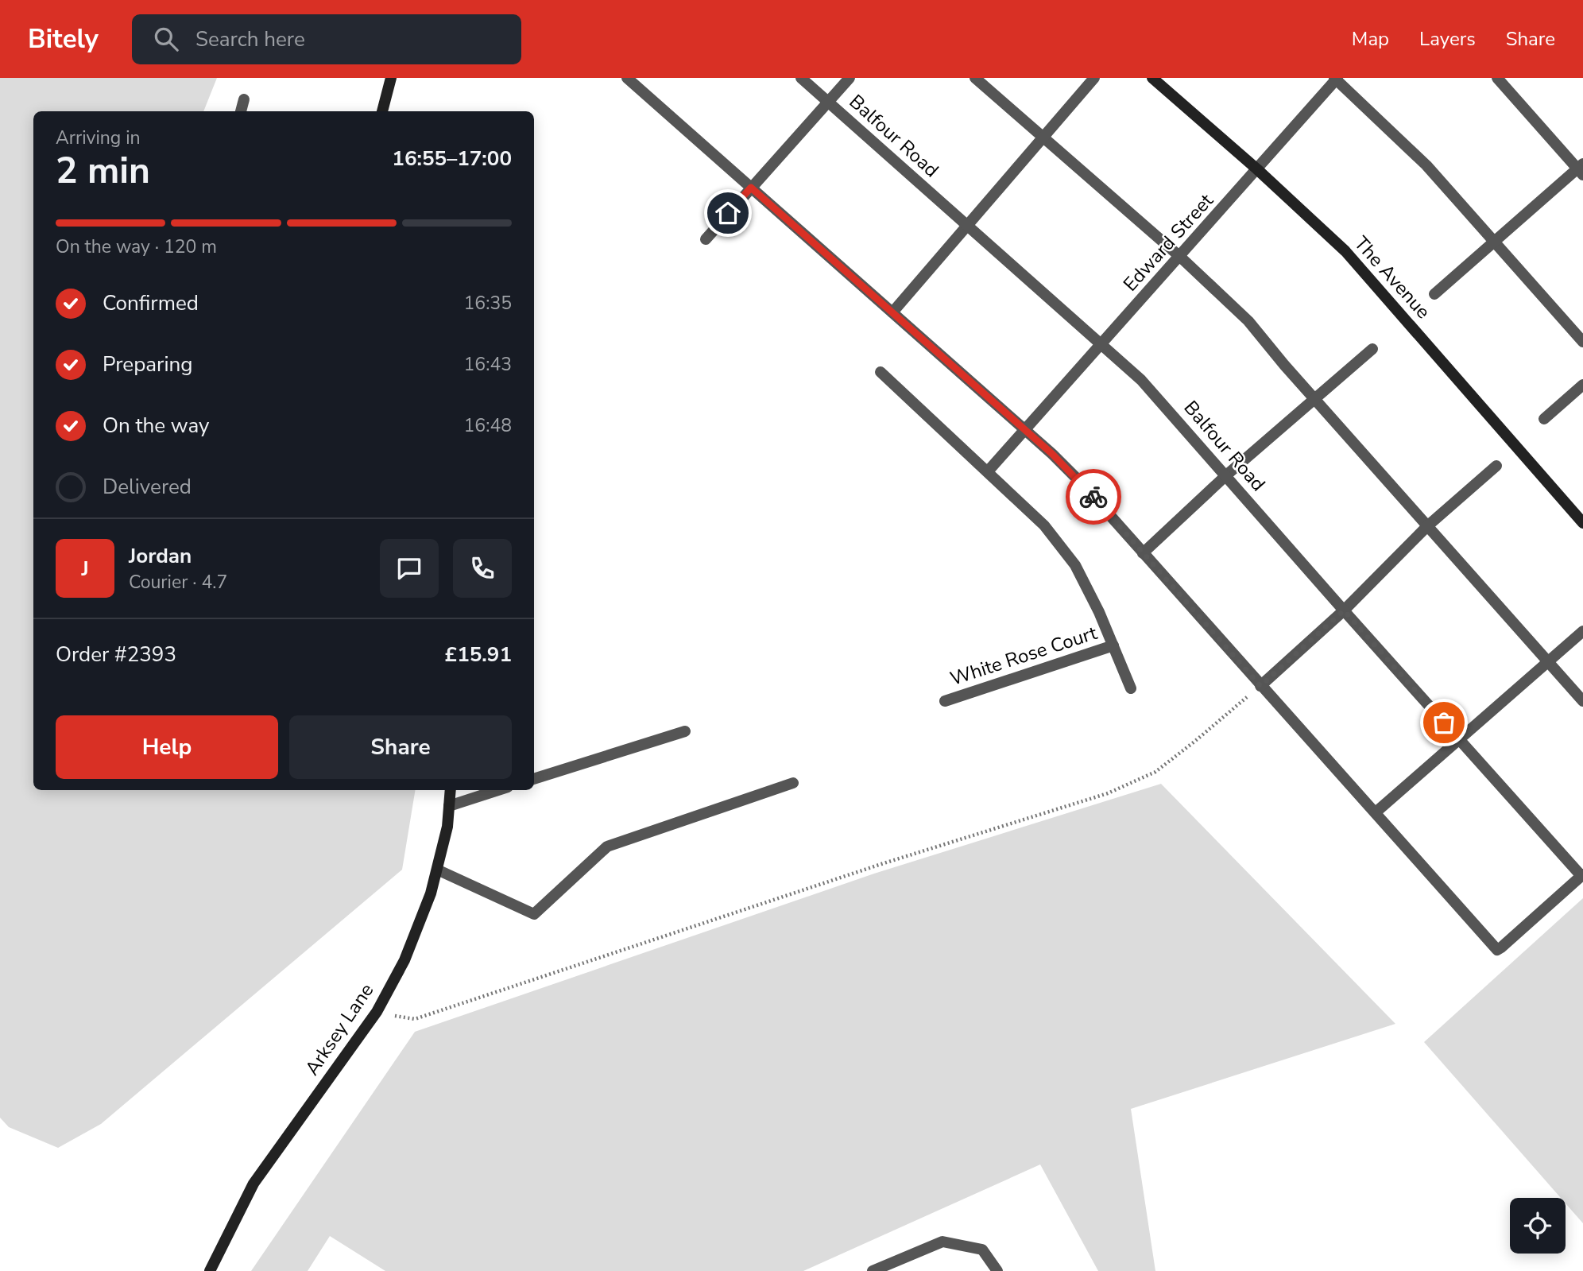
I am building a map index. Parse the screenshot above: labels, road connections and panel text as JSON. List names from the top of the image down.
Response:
{
  "streets": {
    "street": [
      "Balfour Road",
      "Edward Street",
      "The Avenue",
      "White Rose Court",
      "Arksey Lane"
    ]
  },
  "crossings": [
    ["Balfour Road", "Edward Street"],
    ["Edward Street", "The Avenue"]
  ],
  "page": {
    "header": "Bitely",
    "search": "Search here",
    "nav": ["Map", "Layers", "Share"],
    "heading": ["2 min", "Arriving in", "16:55–17:00"],
    "panel": [
      "Jordan",
      "Courier · 4.7",
      "Order #2393",
      "£15.91"
    ],
    "bar": "On the way · 120 m",
    "list": [
      ["Confirmed", "16:35"],
      ["Preparing", "16:43"],
      ["On the way", "16:48"],
      "Delivered"
    ],
    "round": "J",
    "buttons": ["Help", "Share"]
  }
}
